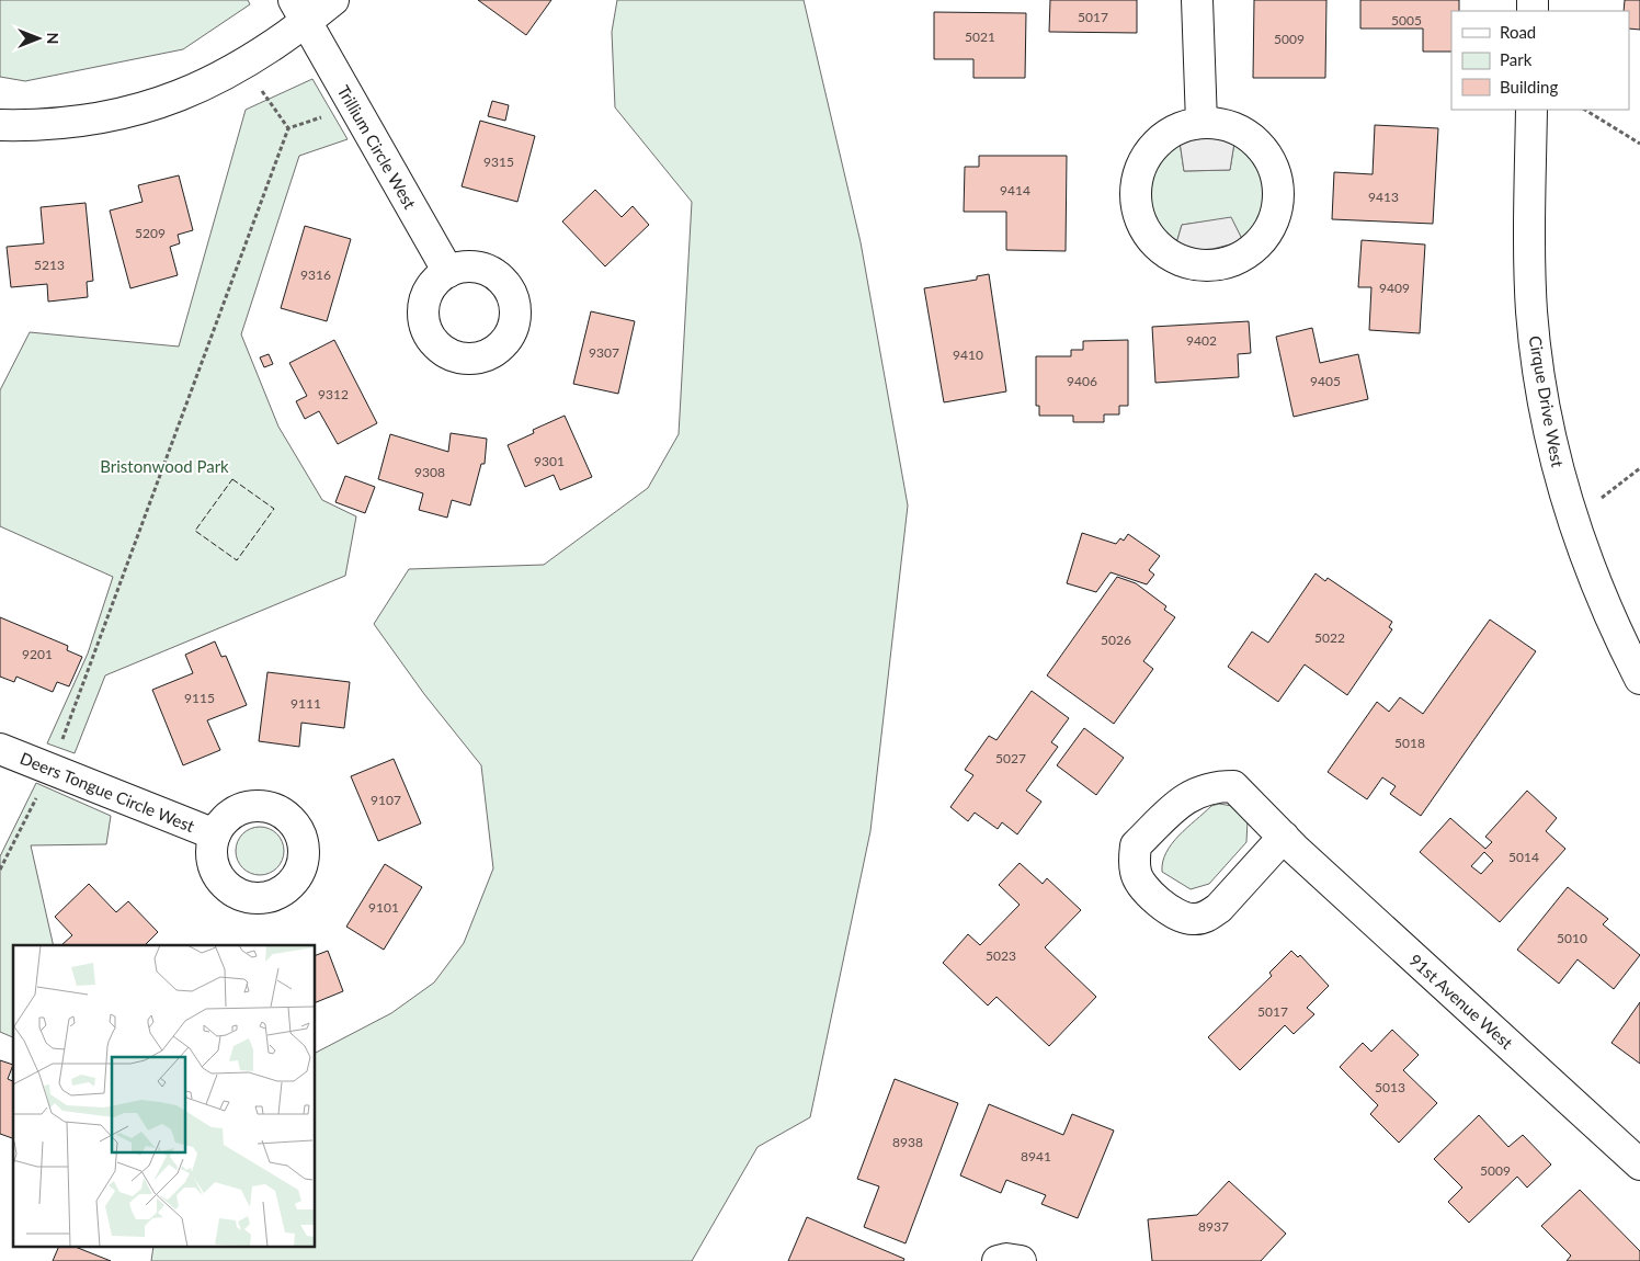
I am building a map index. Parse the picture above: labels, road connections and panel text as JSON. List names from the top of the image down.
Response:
{
  "streets": {
    "street": [
      "Trillium Circle West",
      "Cirque Drive West",
      "Deers Tongue Circle West",
      "91st Avenue West"
    ]
  },
  "parks": ["Bristonwood Park"],
  "house_numbers": [
    "5017",
    "5005",
    "5021",
    "5009",
    "9315",
    "9414",
    "9413",
    "5209",
    "5213",
    "9316",
    "9409",
    "9402",
    "9307",
    "9410",
    "9406",
    "9405",
    "9312",
    "9301",
    "9308",
    "5022",
    "5026",
    "9201",
    "9115",
    "9111",
    "5018",
    "5027",
    "9107",
    "5014",
    "9101",
    "5010",
    "5023",
    "5017",
    "5013",
    "8938",
    "8941",
    "5009",
    "8937"
  ],
  "legend": ["Road", "Park", "Building"],
  "north": "right"
}
